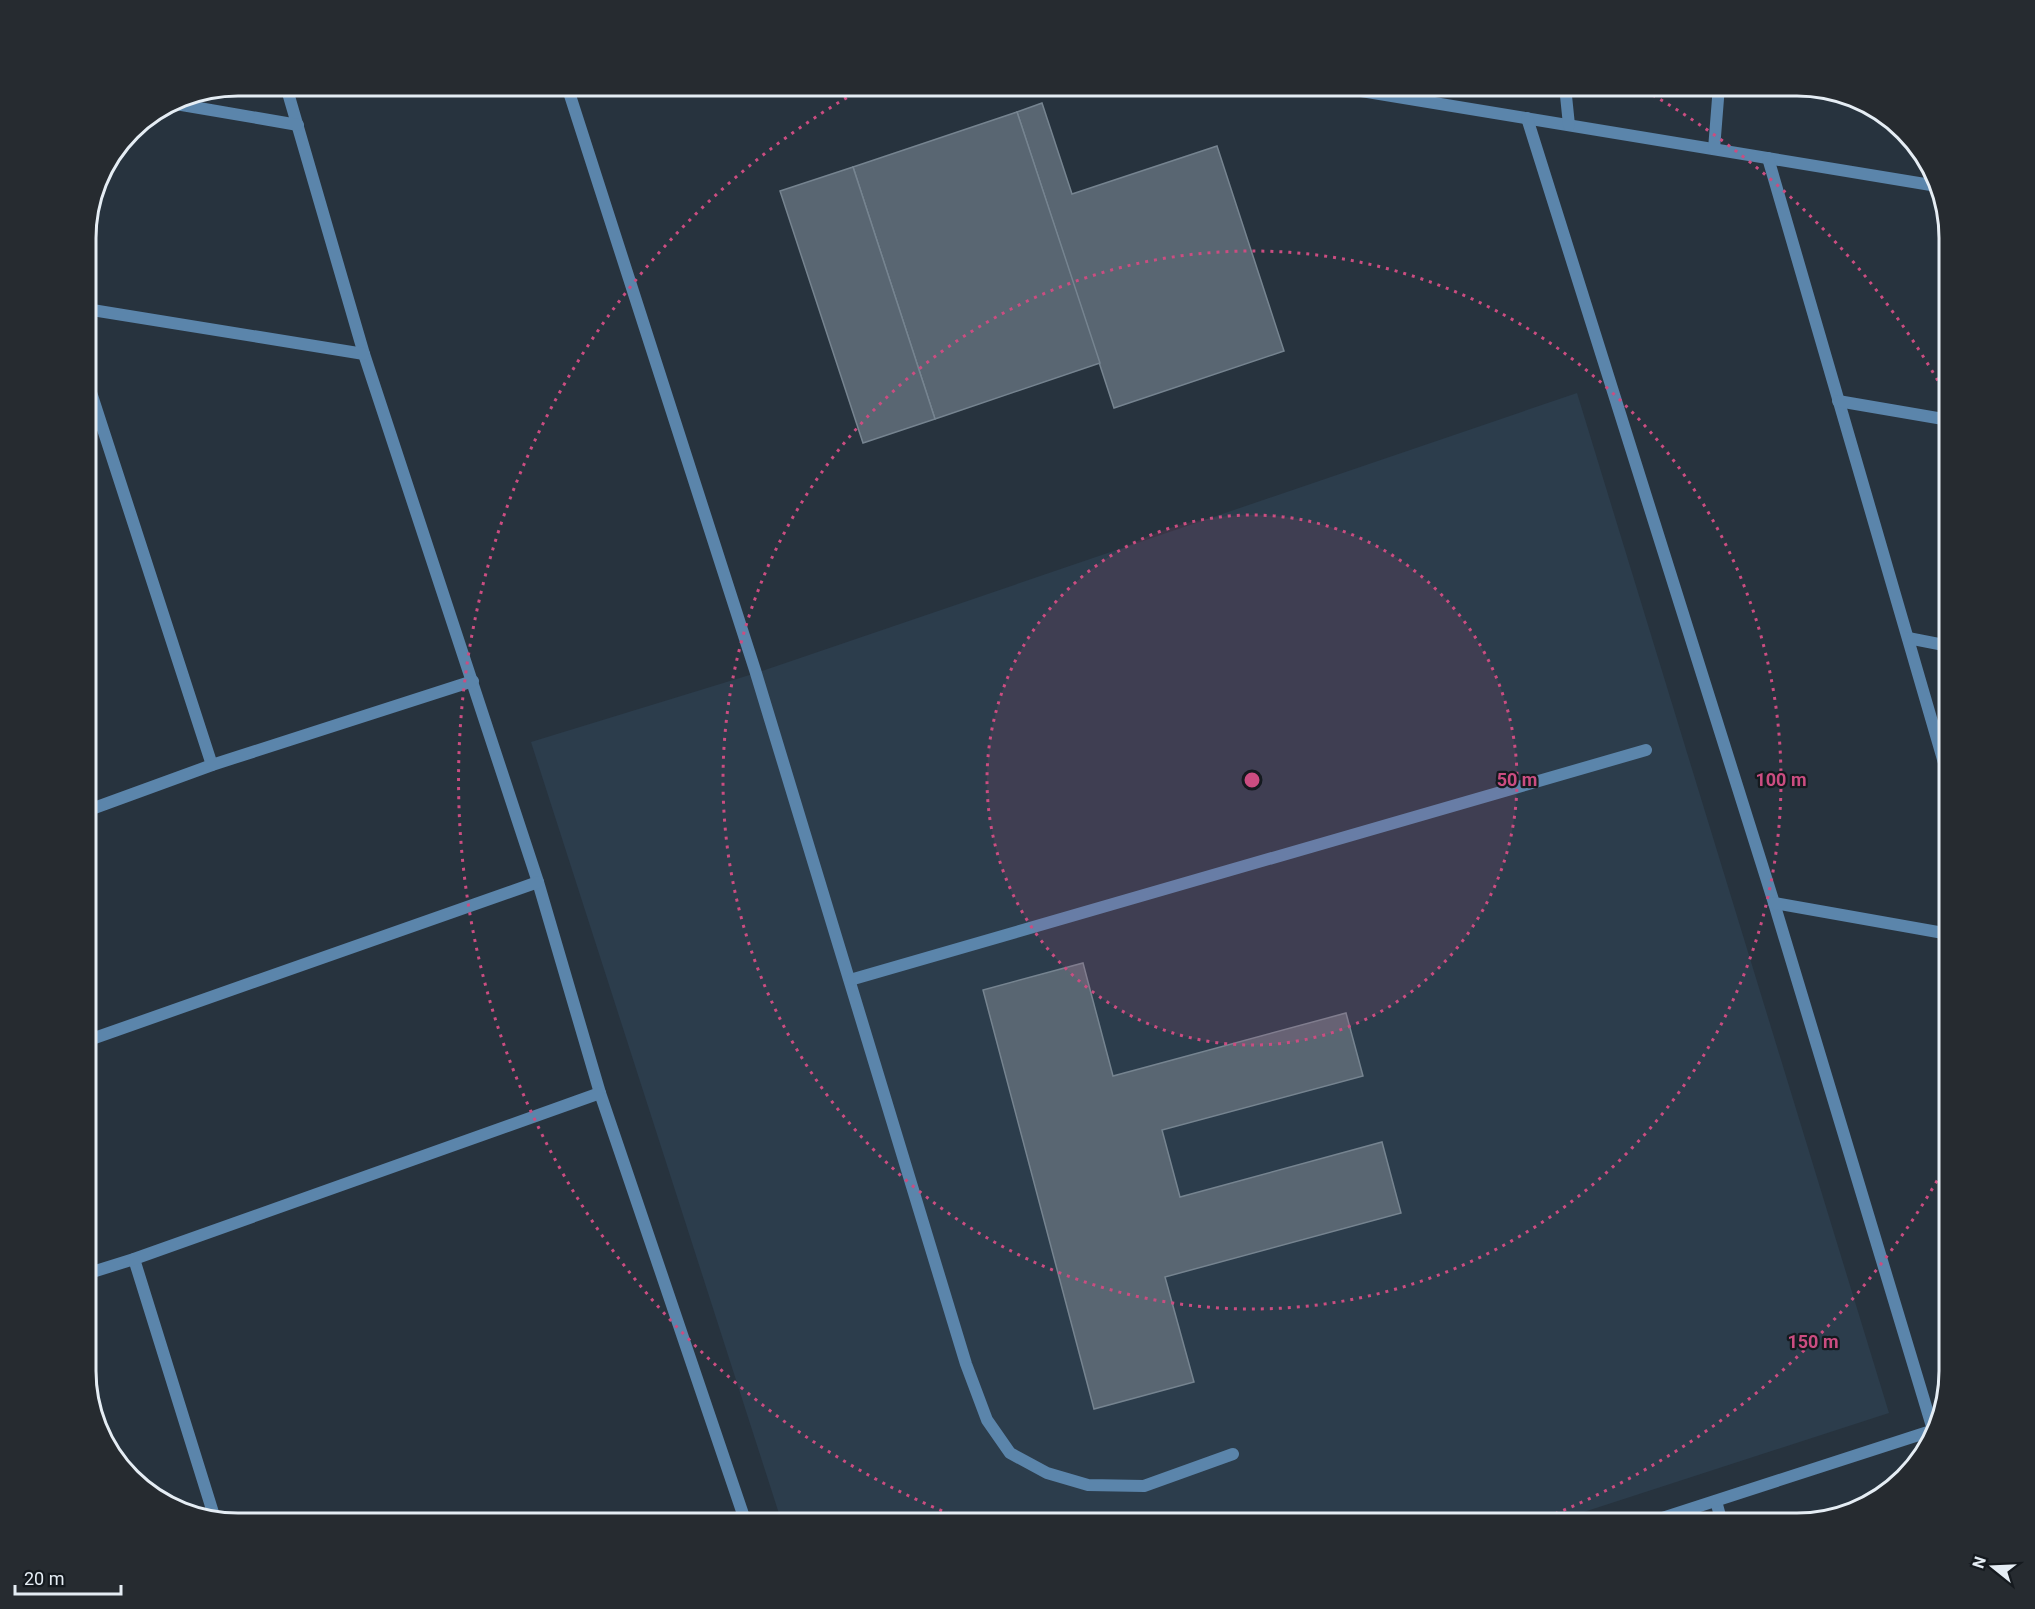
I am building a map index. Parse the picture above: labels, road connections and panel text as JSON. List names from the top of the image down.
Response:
{
  "scale_bar": "20 m",
  "north": "left",
  "rings": ["50 m", "100 m", "150 m"]
}
